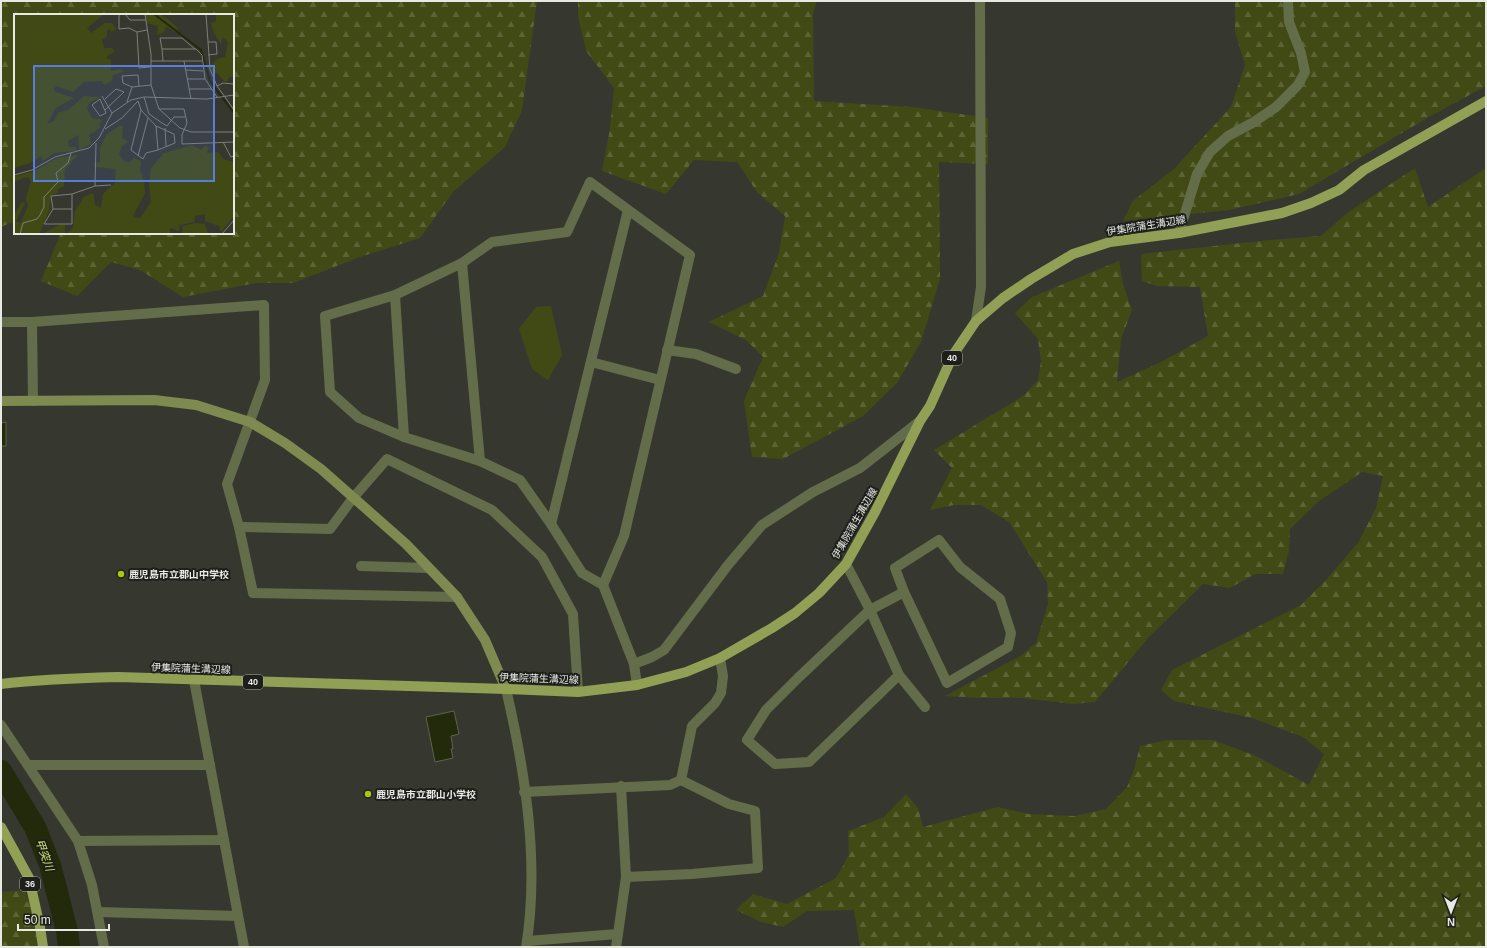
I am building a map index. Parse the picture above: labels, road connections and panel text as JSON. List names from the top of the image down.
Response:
{
  "streets": {
    "main road": ["伊集院蒲生溝辺線", "40", "36"]
  },
  "water": ["甲突川"],
  "places": ["鹿児島市立郡山中学校", "鹿児島市立郡山小学校"],
  "scale_bar": "50 m",
  "north": "bottom"
}
